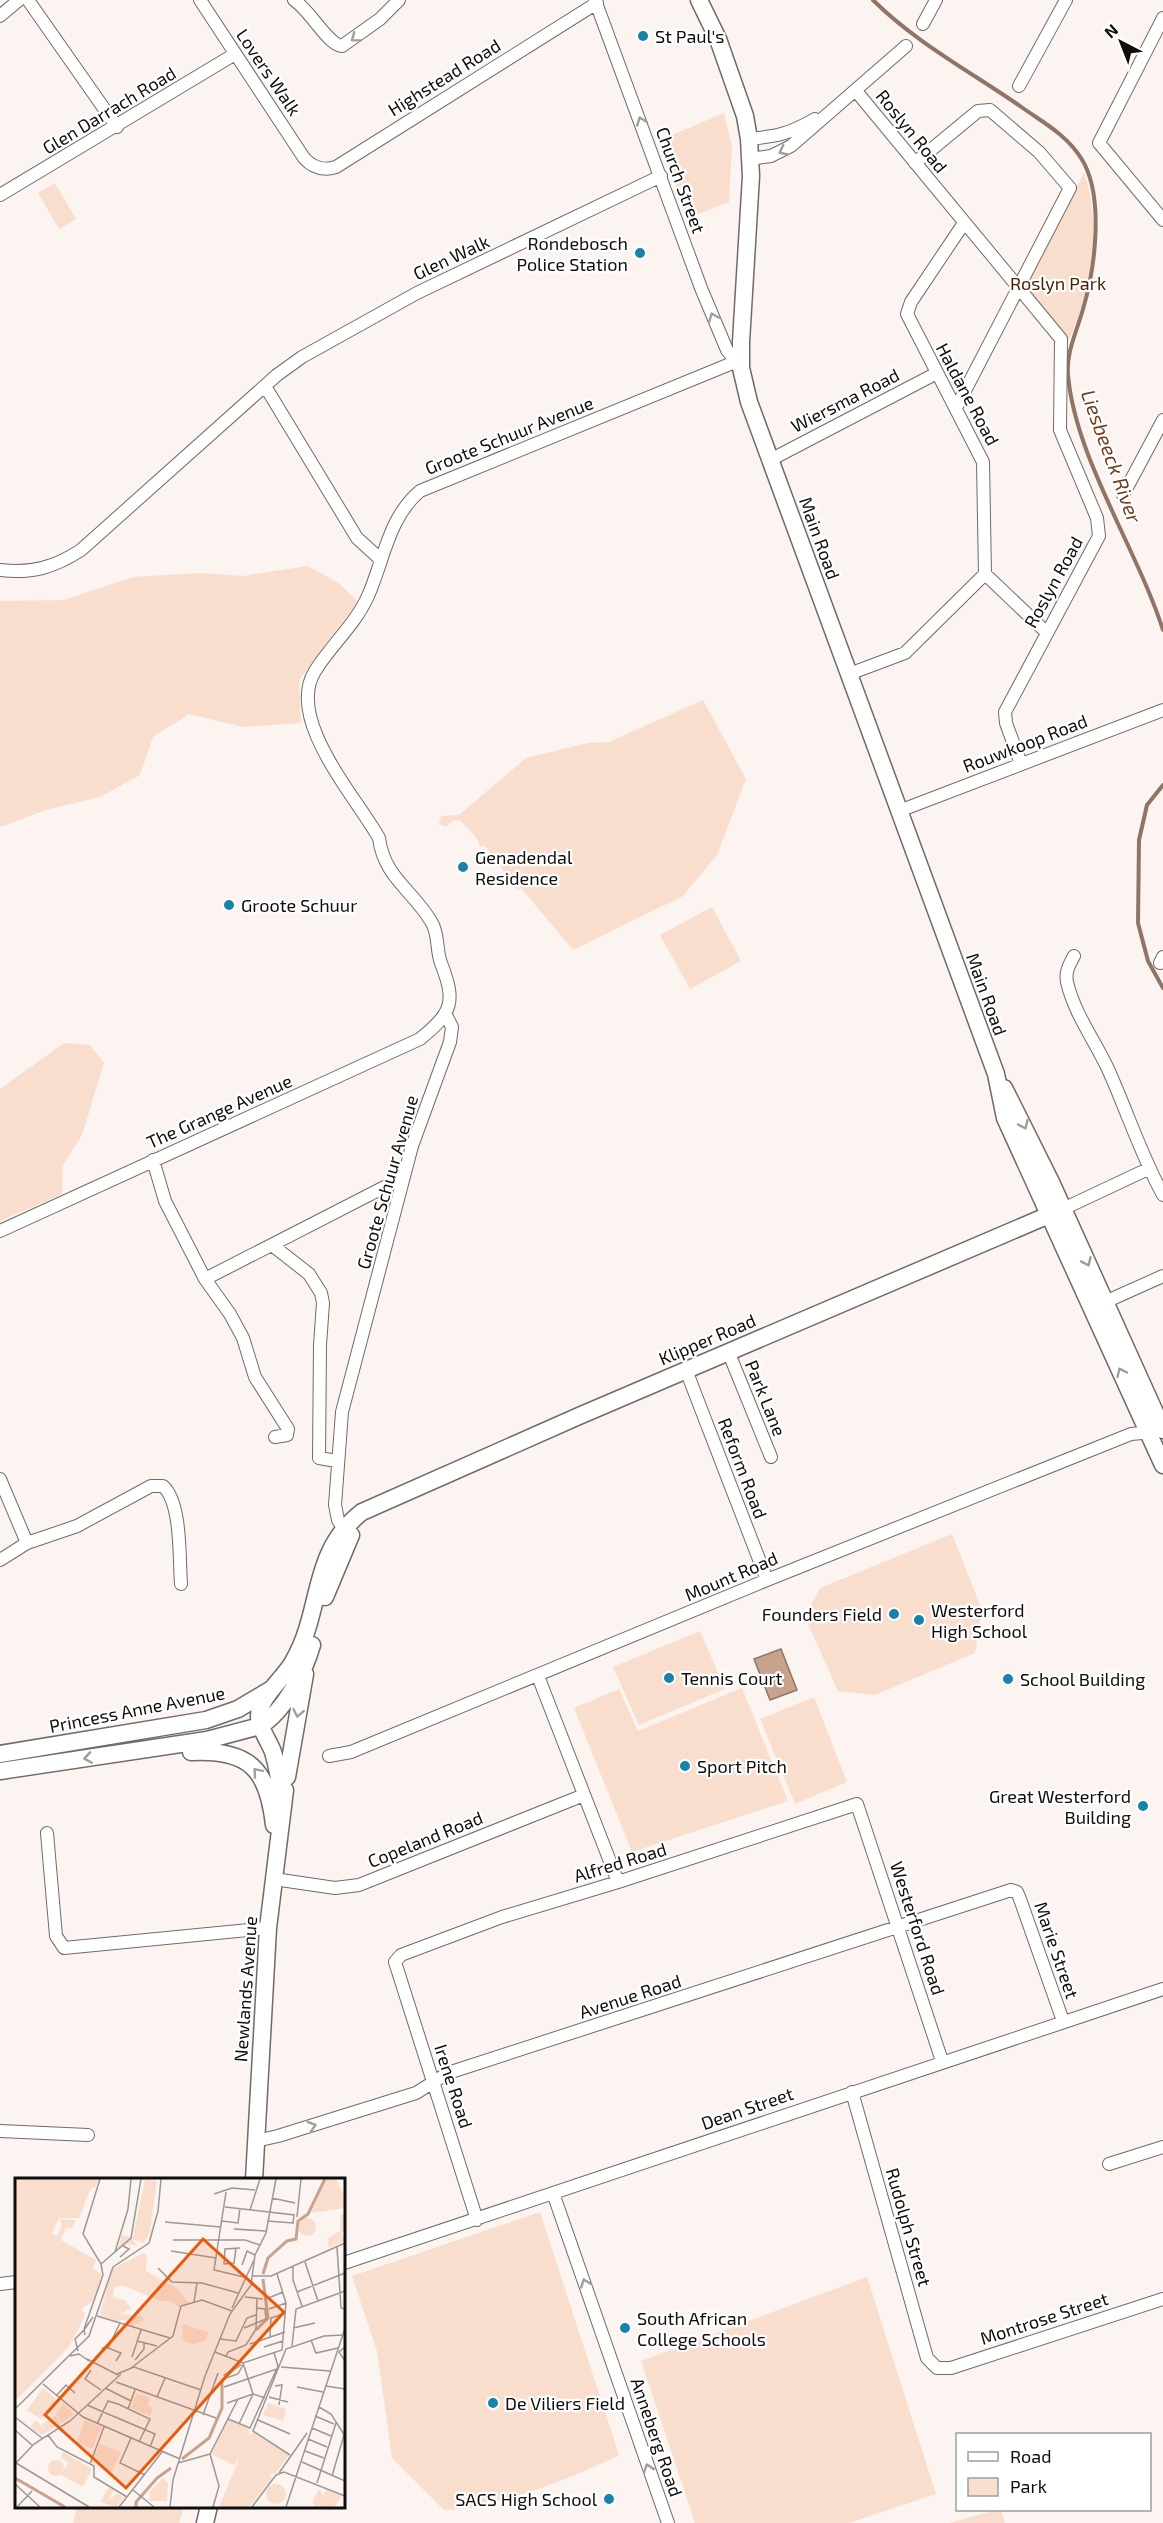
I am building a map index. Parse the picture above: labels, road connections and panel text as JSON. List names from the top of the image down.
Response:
{
  "streets": {
    "main road": [
      "Main Road",
      "Klipper Road",
      "Princess Anne Avenue",
      "Newlands Avenue"
    ],
    "street": [
      "Lovers Walk",
      "Highstead Road",
      "Glen Darrach Road",
      "Roslyn Road",
      "Church Street",
      "Glen Walk",
      "Haldane Road",
      "Wiersma Road",
      "Groote Schuur Avenue",
      "Rouwkoop Road",
      "The Grange Avenue",
      "Park Lane",
      "Reform Road",
      "Mount Road",
      "Copeland Road",
      "Alfred Road",
      "Westerford Road",
      "Marie Street",
      "Avenue Road",
      "Irene Road",
      "Dean Street",
      "Rudolph Street",
      "Montrose Street",
      "Anneberg Road"
    ]
  },
  "crossings": [
    ["Lovers Walk", "Highstead Road"],
    ["Lovers Walk", "Glen Darrach Road"],
    ["Highstead Road", "Church Street"],
    ["Roslyn Road", "Haldane Road"],
    ["Roslyn Road", "Rouwkoop Road"],
    ["Church Street", "Glen Walk"],
    ["Church Street", "Groote Schuur Avenue"],
    ["Church Street", "Main Road"],
    ["Haldane Road", "Wiersma Road"],
    ["Wiersma Road", "Main Road"],
    ["Groote Schuur Avenue", "Main Road"],
    ["Groote Schuur Avenue", "The Grange Avenue"],
    ["Groote Schuur Avenue", "Klipper Road"],
    ["Main Road", "Rouwkoop Road"],
    ["Main Road", "Klipper Road"],
    ["Main Road", "Mount Road"],
    ["Klipper Road", "Park Lane"],
    ["Klipper Road", "Reform Road"],
    ["Klipper Road", "Princess Anne Avenue"],
    ["Klipper Road", "Newlands Avenue"],
    ["Reform Road", "Mount Road"],
    ["Princess Anne Avenue", "Newlands Avenue"],
    ["Copeland Road", "Newlands Avenue"],
    ["Alfred Road", "Westerford Road"],
    ["Alfred Road", "Irene Road"],
    ["Westerford Road", "Avenue Road"],
    ["Westerford Road", "Dean Street"],
    ["Marie Street", "Avenue Road"],
    ["Marie Street", "Dean Street"],
    ["Newlands Avenue", "Avenue Road"],
    ["Avenue Road", "Irene Road"],
    ["Irene Road", "Dean Street"],
    ["Dean Street", "Rudolph Street"],
    ["Dean Street", "Anneberg Road"],
    ["Rudolph Street", "Montrose Street"]
  ],
  "one_way": ["Church Street", "Anneberg Road"],
  "water": ["Liesbeeck River"],
  "parks": ["Roslyn Park"],
  "places": [
    "St Paul's",
    "Rondebosch Police Station",
    "Genadendal Residence",
    "Groote Schuur",
    "Founders Field",
    "Westerford High School",
    "Tennis Court",
    "School Building",
    "Sport Pitch",
    "Great Westerford Building",
    "South African College Schools",
    "De Viliers Field",
    "SACS High School"
  ],
  "legend": ["Road", "Park"],
  "north": "top left"
}
